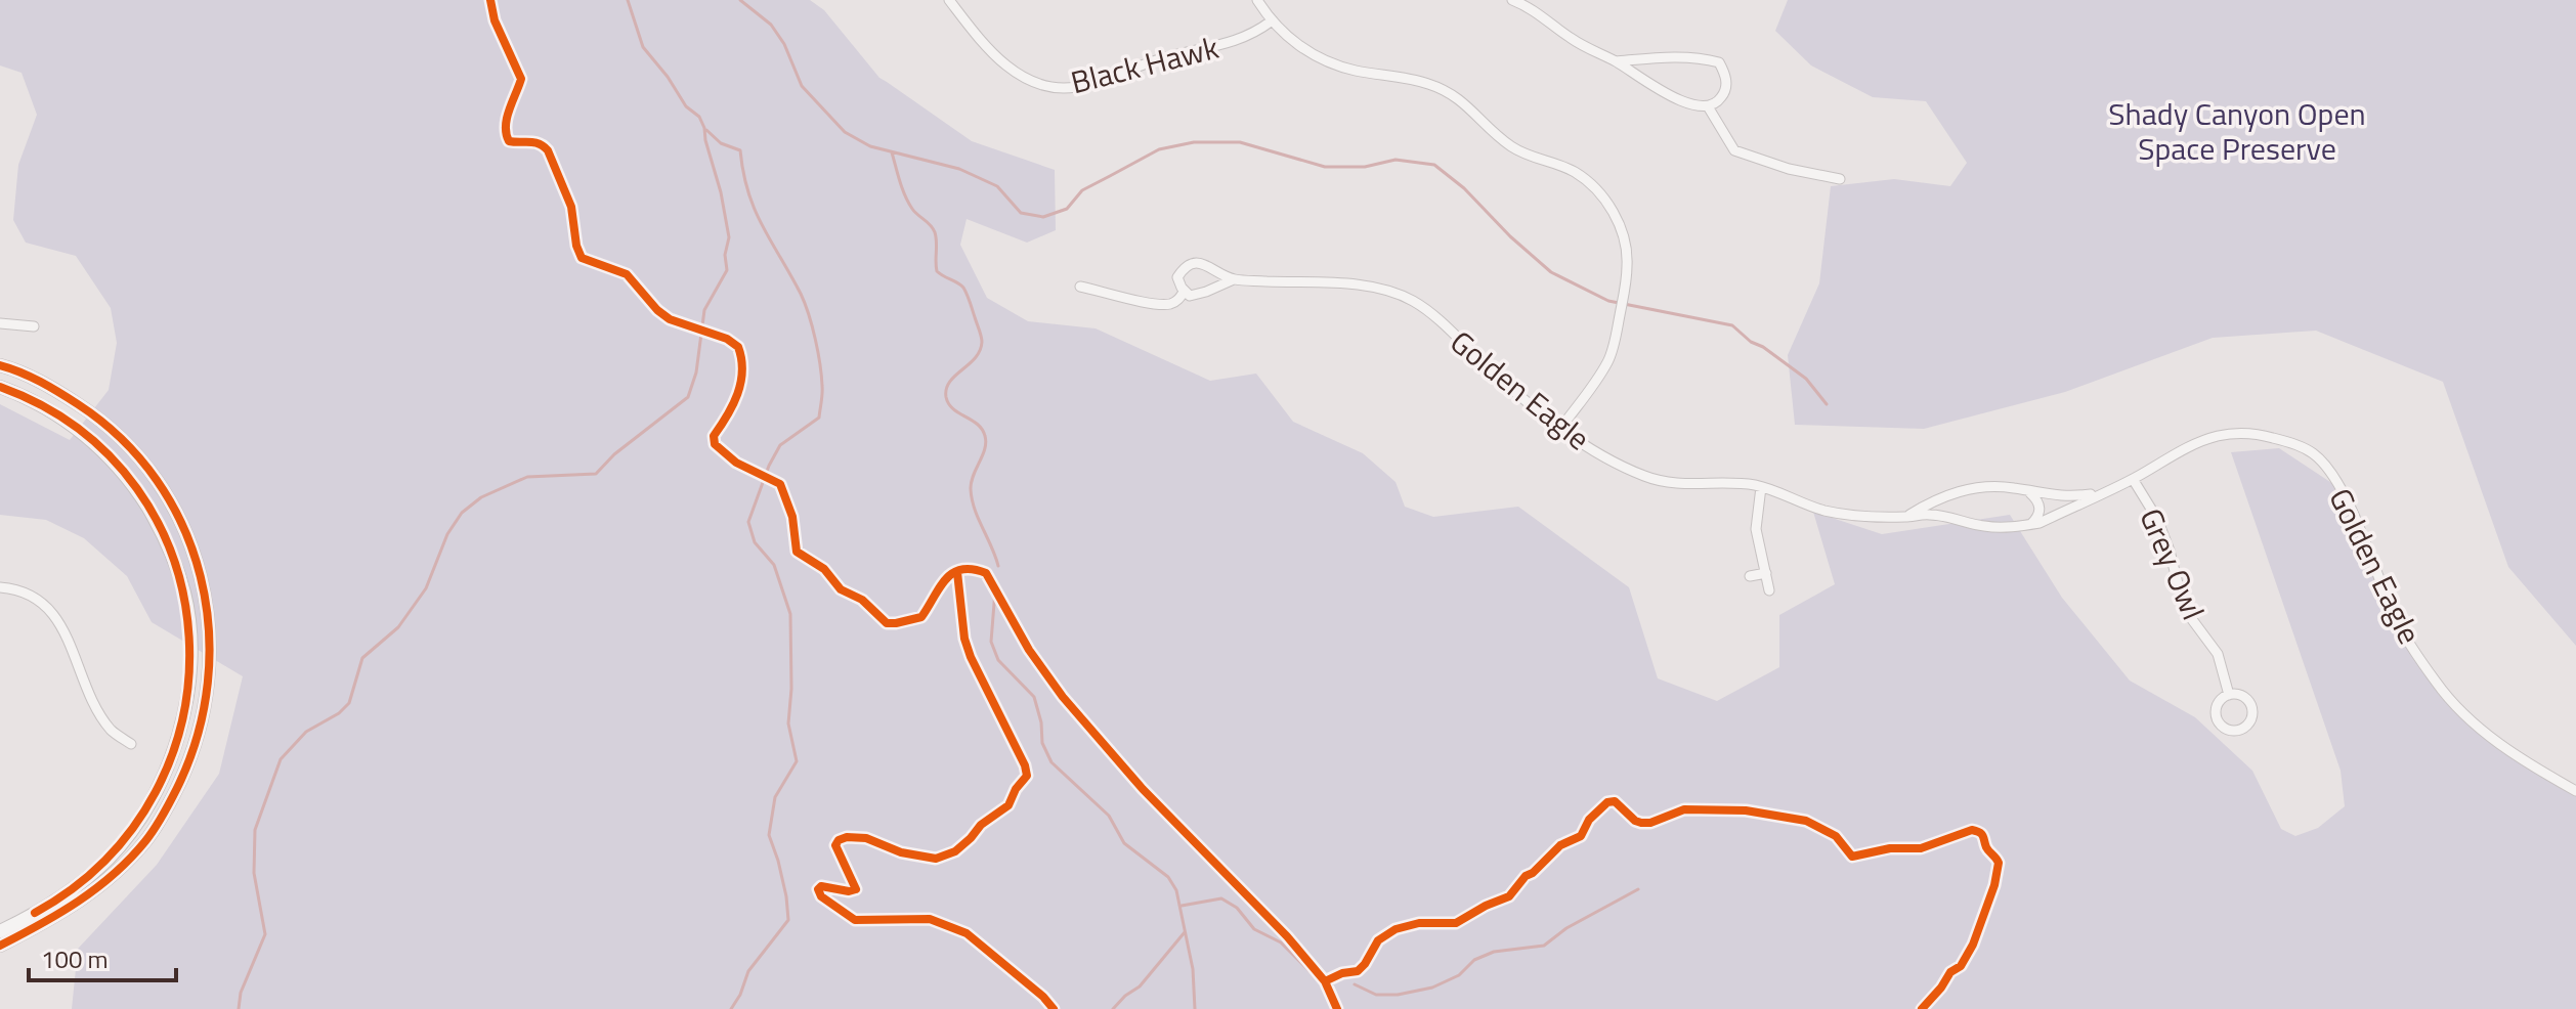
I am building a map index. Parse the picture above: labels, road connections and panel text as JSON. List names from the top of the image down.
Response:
{
  "streets": {
    "street": ["Black Hawk", "Golden Eagle", "Grey Owl"]
  },
  "crossings": [
    ["Golden Eagle", "Grey Owl"]
  ],
  "parks": ["Shady Canyon Open Space Preserve"],
  "scale_bar": "100 m"
}
